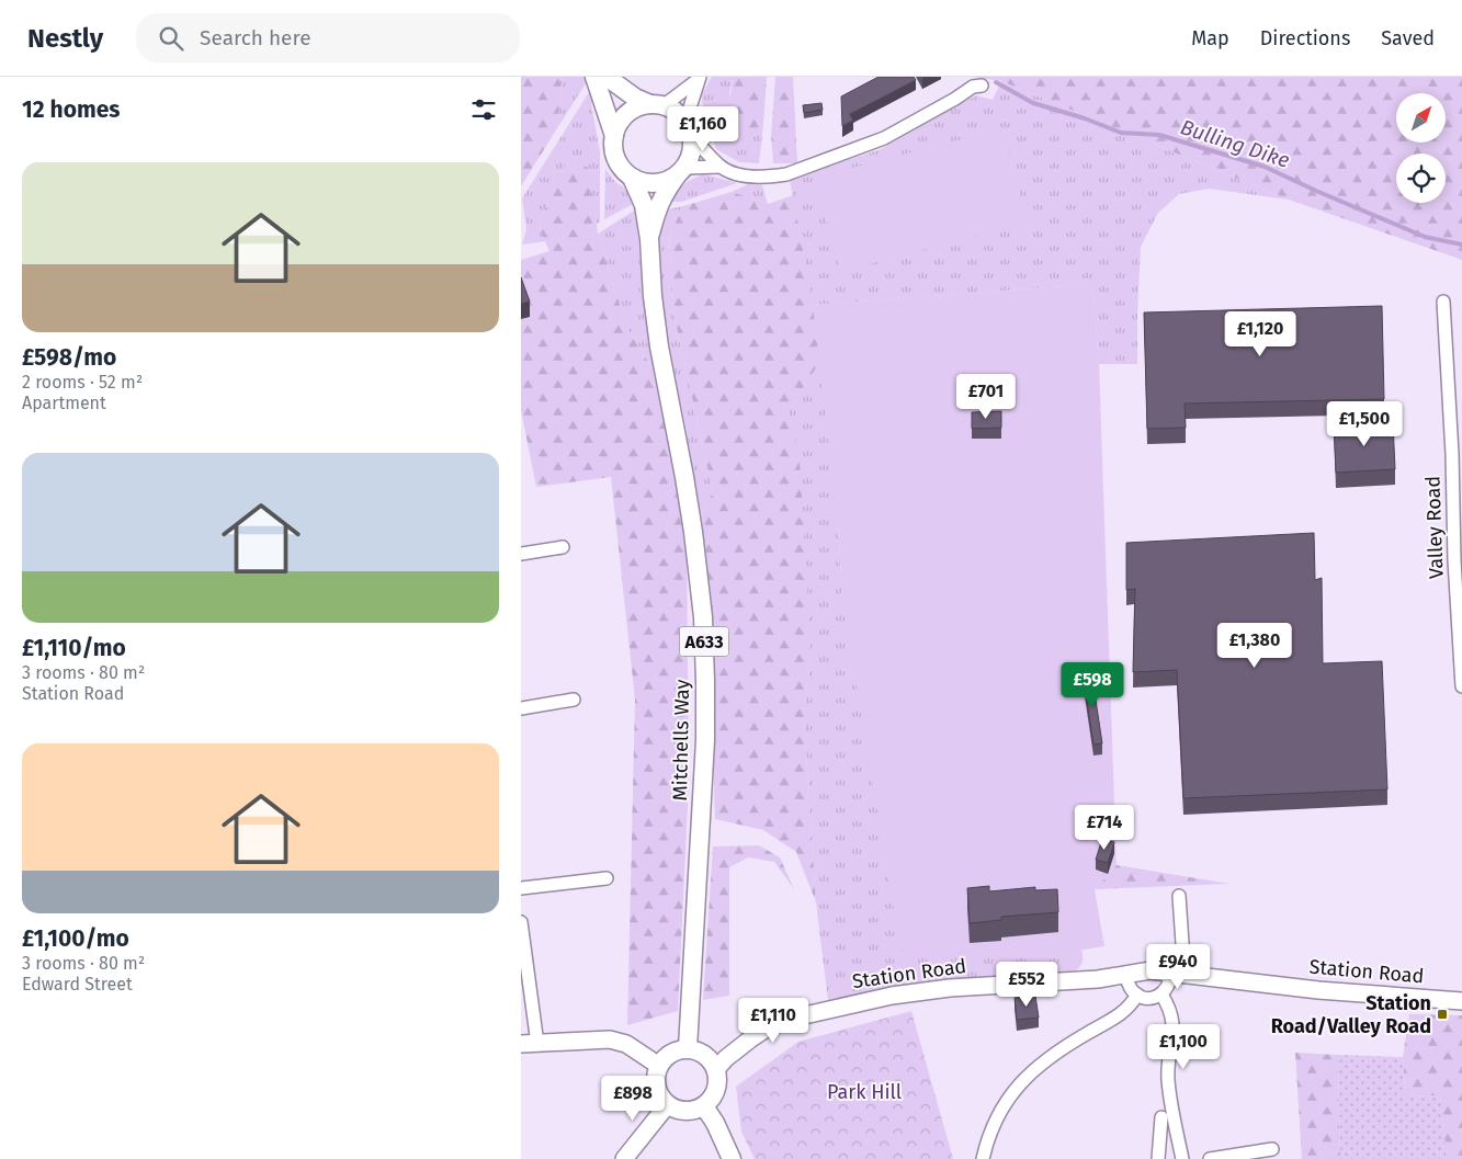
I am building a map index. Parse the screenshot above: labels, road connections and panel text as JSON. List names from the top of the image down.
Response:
{
  "streets": {
    "main road": ["A633", "Mitchells Way", "Station Road"],
    "street": ["Valley Road"]
  },
  "crossings": [
    ["Mitchells Way", "Station Road"]
  ],
  "water": ["Bulling Dike"],
  "parks": ["Park Hill"],
  "places": {
    "transit": ["Station Road/Valley Road"]
  },
  "north": "top right",
  "page": {
    "header": "Nestly",
    "search": "Search here",
    "nav": ["Map", "Directions", "Saved"],
    "heading": "12 homes",
    "price": [
      "£1,160",
      "£1,120",
      "£701",
      "£1,500",
      "£1,380",
      "£598",
      "£714",
      "£940",
      "£552",
      "£1,110",
      "£1,100",
      "£898"
    ],
    "list": [
      {
        "name": "£598/mo",
        "note": "2 rooms · 52 m² · Apartment"
      },
      {
        "name": "£1,110/mo",
        "note": "3 rooms · 80 m² · Station Road"
      },
      {
        "name": "£1,100/mo",
        "note": "3 rooms · 80 m² · Edward Street"
      }
    ]
  }
}
